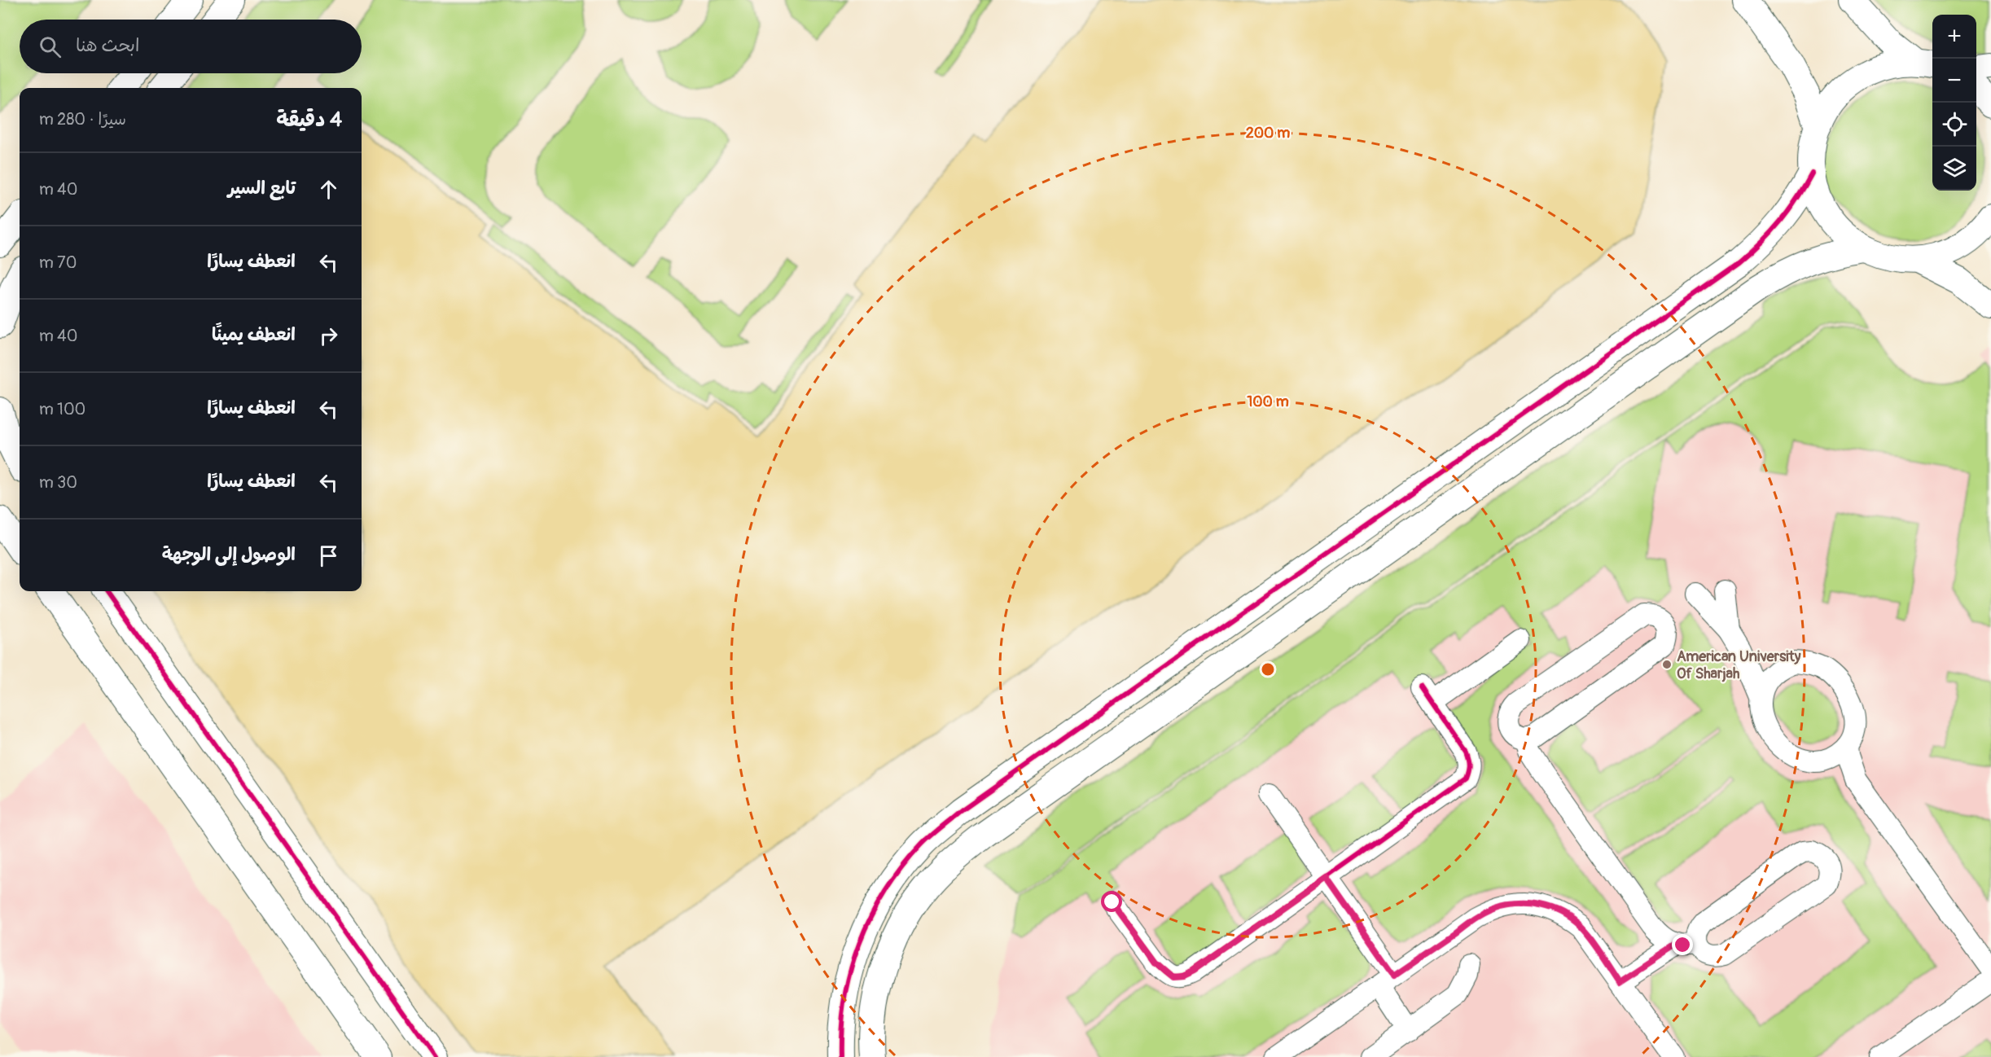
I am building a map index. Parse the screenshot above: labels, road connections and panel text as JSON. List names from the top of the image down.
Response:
{
  "places": ["American University Of Sharjah"],
  "page": {
    "map_buttons": ["+", "−"],
    "search": "ابحث هنا",
    "heading": ["4 دقيقة", "سيرًا · 280 m"],
    "list": [
      ["تابع السير", "40 m"],
      ["انعطف يسارًا", "70 m"],
      ["انعطف يمينًا", "40 m"],
      ["انعطف يسارًا", "100 m"],
      ["انعطف يسارًا", "30 m"],
      "الوصول إلى الوجهة"
    ]
  },
  "rings": ["200 m", "100 m"]
}
